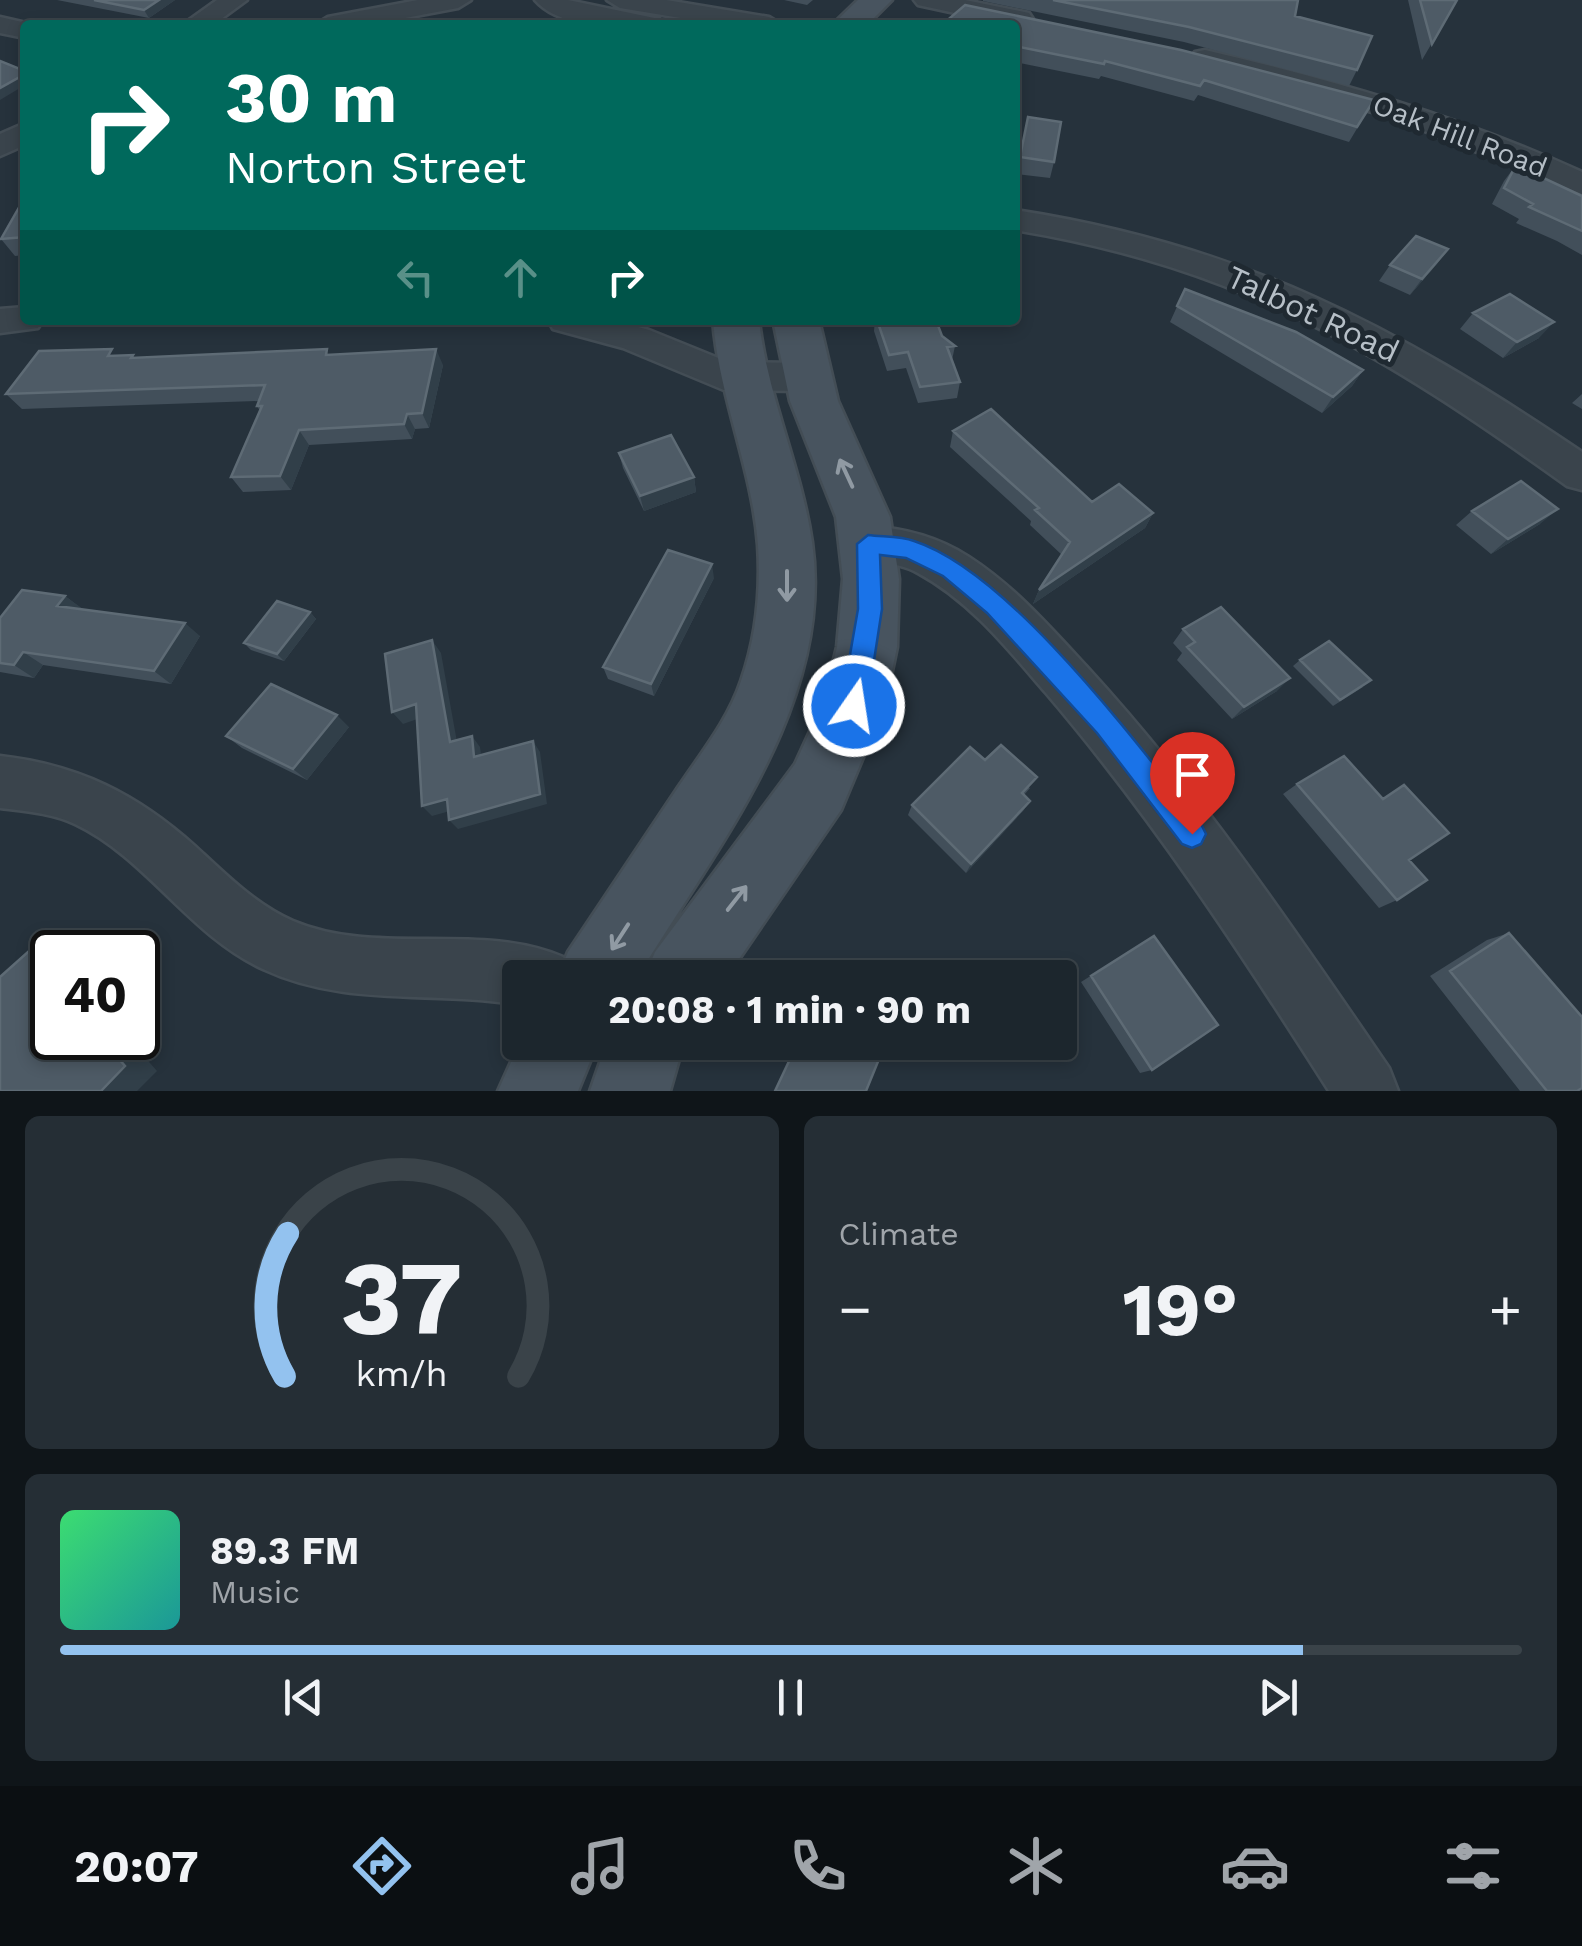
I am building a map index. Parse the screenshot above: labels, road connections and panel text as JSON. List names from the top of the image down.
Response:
{
  "streets": {
    "street": ["Oak Hill Road", "Talbot Road"]
  },
  "page": {
    "turn": ["30 m", "Norton Street"],
    "limit": "40",
    "trip": "20:08 · 1 min · 90 m",
    "tile": "Climate",
    "heat": ["−", "19°", "+"],
    "song": ["89.3 FM", "Music"],
    "tabs": "20:07",
    "gauge": ["37", "km/h"]
  }
}
